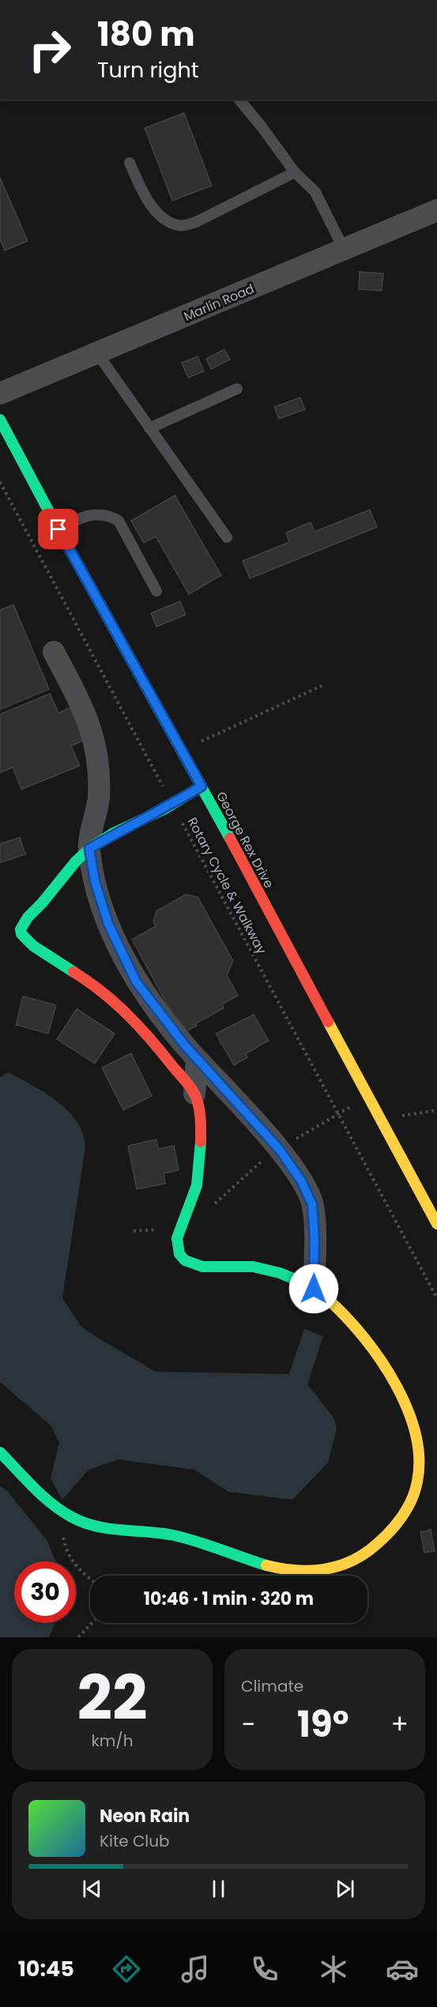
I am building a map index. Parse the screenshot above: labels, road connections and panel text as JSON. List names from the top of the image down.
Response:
{
  "streets": {
    "street": ["Marlin Road", "George Rex Drive"],
    "path": ["Rotary Cycle & Walkway"]
  },
  "page": {
    "turn": ["180 m", "Turn right"],
    "limit": "30",
    "trip": "10:46 · 1 min · 320 m",
    "tile": [
      ["22", "km/h"],
      "Climate"
    ],
    "heat": ["−", "19°", "+"],
    "song": ["Neon Rain", "Kite Club"],
    "tabs": "10:45"
  }
}
